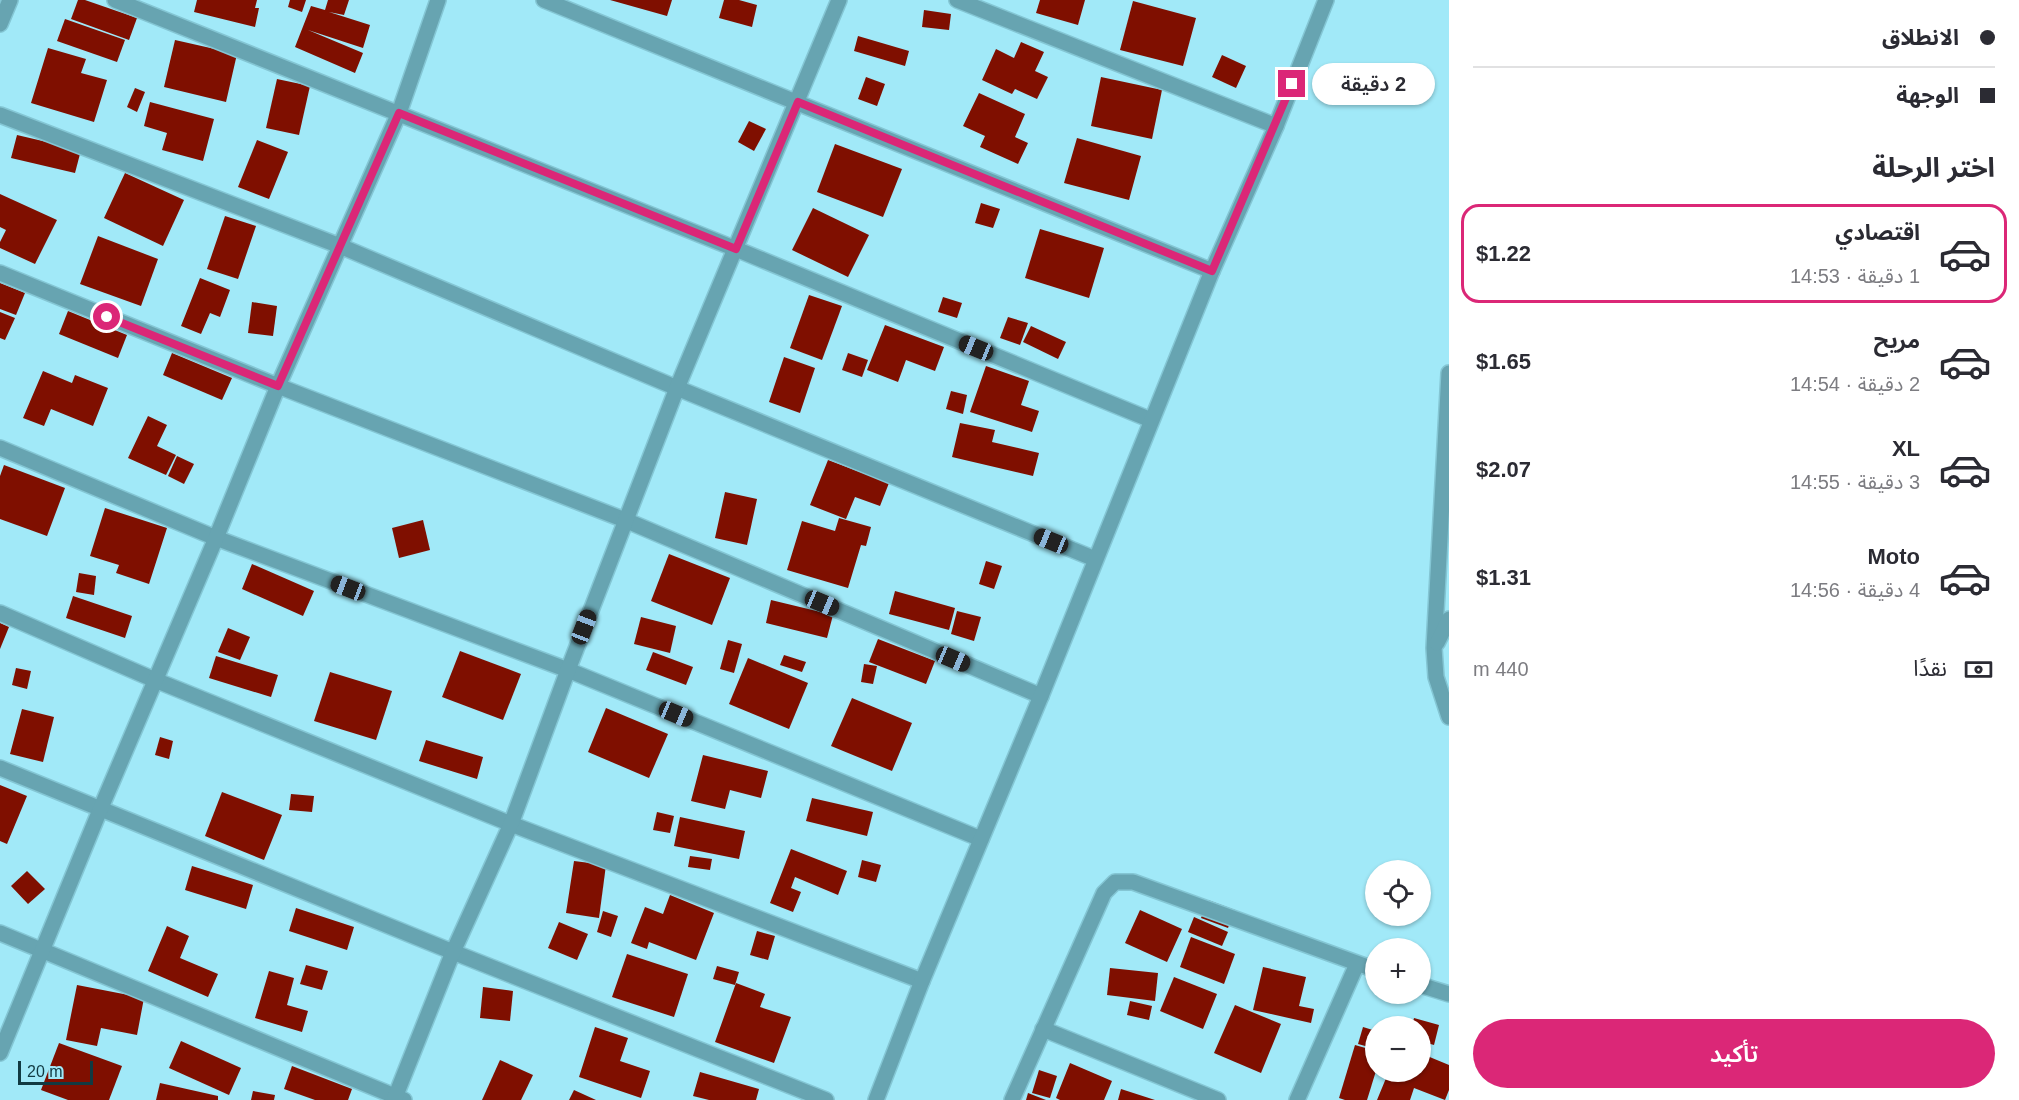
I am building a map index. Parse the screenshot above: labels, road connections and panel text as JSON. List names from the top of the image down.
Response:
{
  "scale_bar": "20 m",
  "page": {
    "banner": ["الانطلاق", "الوجهة"],
    "bubble": "2 دقيقة",
    "heading": "اختر الرحلة",
    "list": [
      {
        "name": "اقتصادي",
        "note": "1 دقيقة · 14:53",
        "value": "$1.22"
      },
      {
        "name": "مريح",
        "note": "2 دقيقة · 14:54",
        "value": "$1.65"
      },
      {
        "name": "XL",
        "note": "3 دقيقة · 14:55",
        "value": "$2.07"
      },
      {
        "name": "Moto",
        "note": "4 دقيقة · 14:56",
        "value": "$1.31"
      }
    ],
    "pay": ["نقدًا", "440 m"],
    "map_buttons": ["+", "−"],
    "buttons": "تأكيد",
    "scale": "20 m"
  }
}
